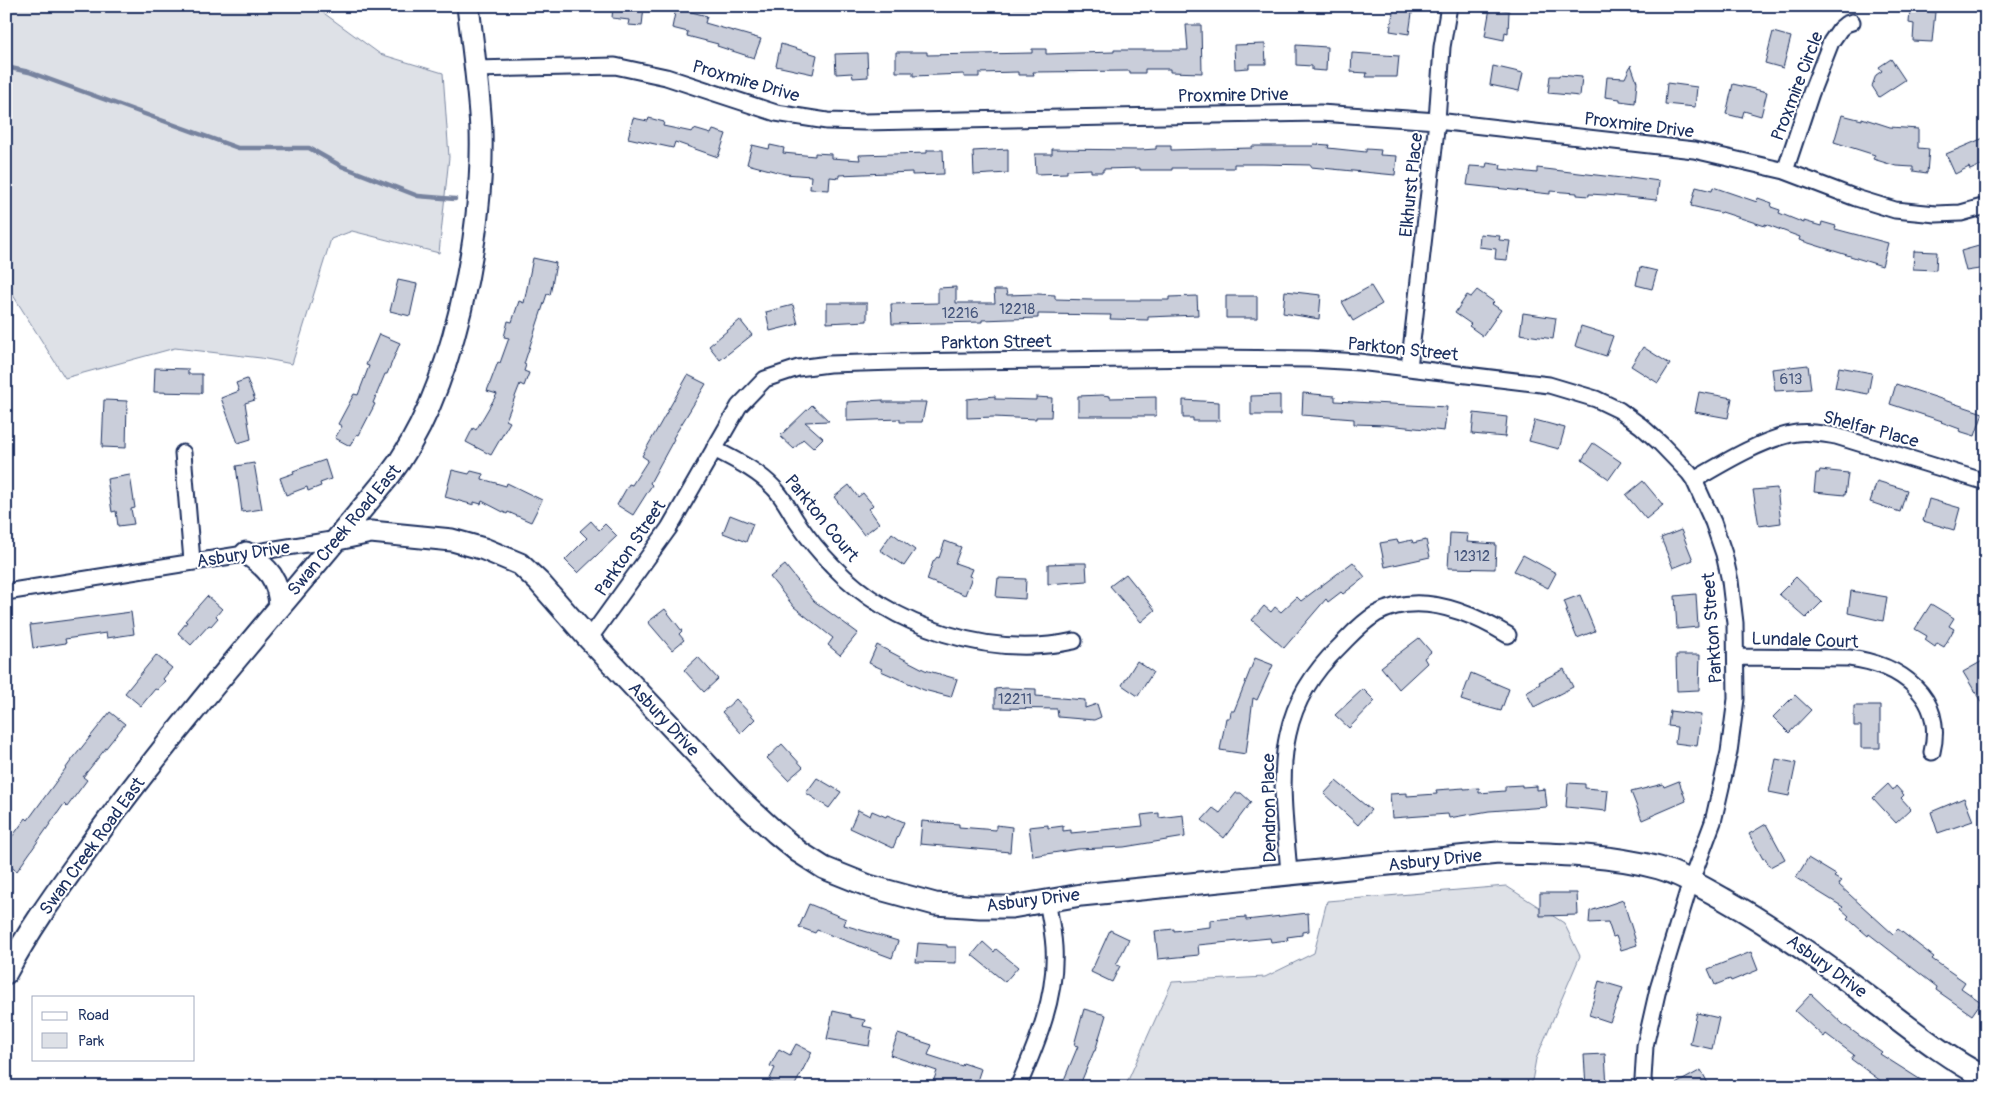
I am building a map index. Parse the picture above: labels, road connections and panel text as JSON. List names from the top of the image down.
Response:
{
  "streets": {
    "street": [
      "Proxmire Drive",
      "Proxmire Circle",
      "Elkhurst Place",
      "Parkton Street",
      "Shelfar Place",
      "Parkton Court",
      "Swan Creek Road East",
      "Asbury Drive",
      "Lundale Court",
      "Dendron Place"
    ]
  },
  "crossings": [
    ["Proxmire Drive", "Proxmire Circle"],
    ["Proxmire Drive", "Elkhurst Place"],
    ["Proxmire Drive", "Swan Creek Road East"],
    ["Elkhurst Place", "Parkton Street"],
    ["Parkton Street", "Shelfar Place"],
    ["Parkton Street", "Parkton Court"],
    ["Parkton Street", "Asbury Drive"],
    ["Parkton Street", "Lundale Court"],
    ["Swan Creek Road East", "Asbury Drive"],
    ["Asbury Drive", "Dendron Place"]
  ],
  "house_numbers": [
    "12218",
    "12216",
    "613",
    "12312",
    "12211"
  ],
  "legend": ["Road", "Park"]
}
